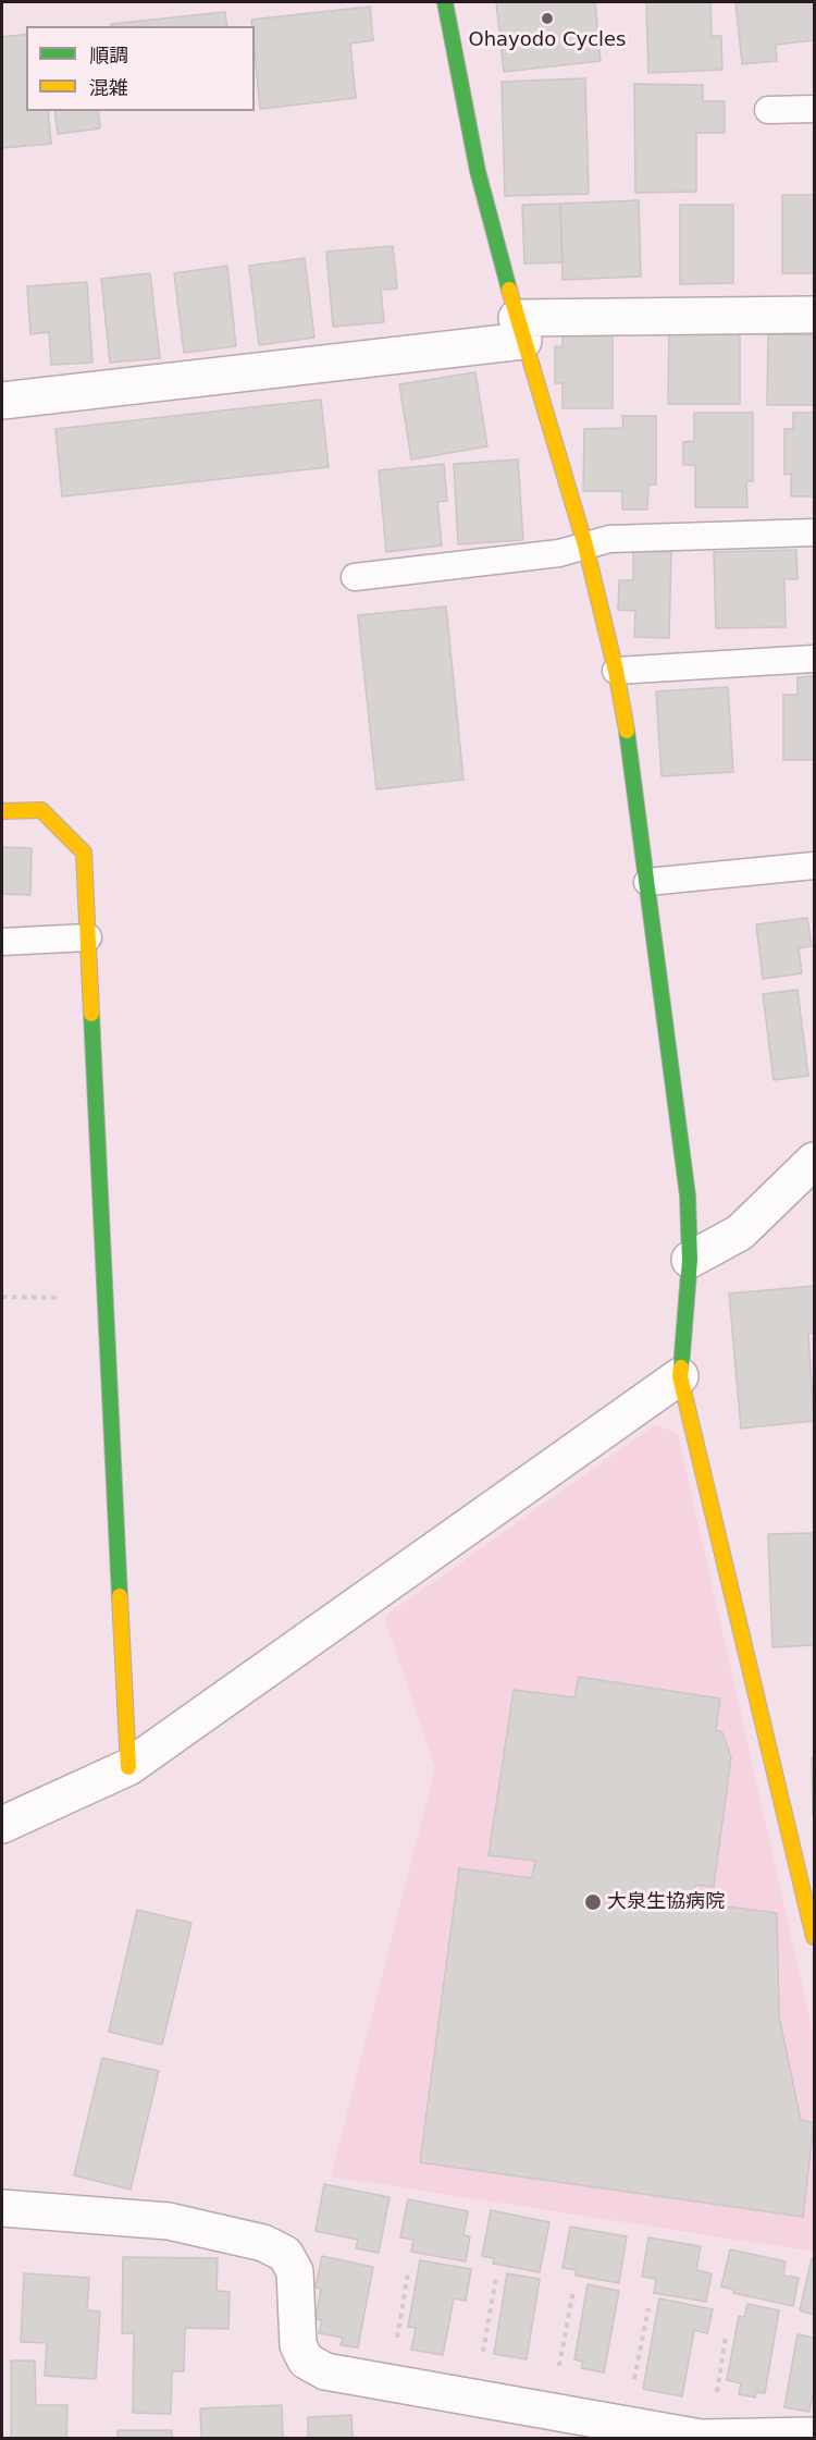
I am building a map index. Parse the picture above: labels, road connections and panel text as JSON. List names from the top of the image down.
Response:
{
  "places": ["Ohayodo Cycles", "大泉生協病院"],
  "legend": ["順調", "混雑"]
}
